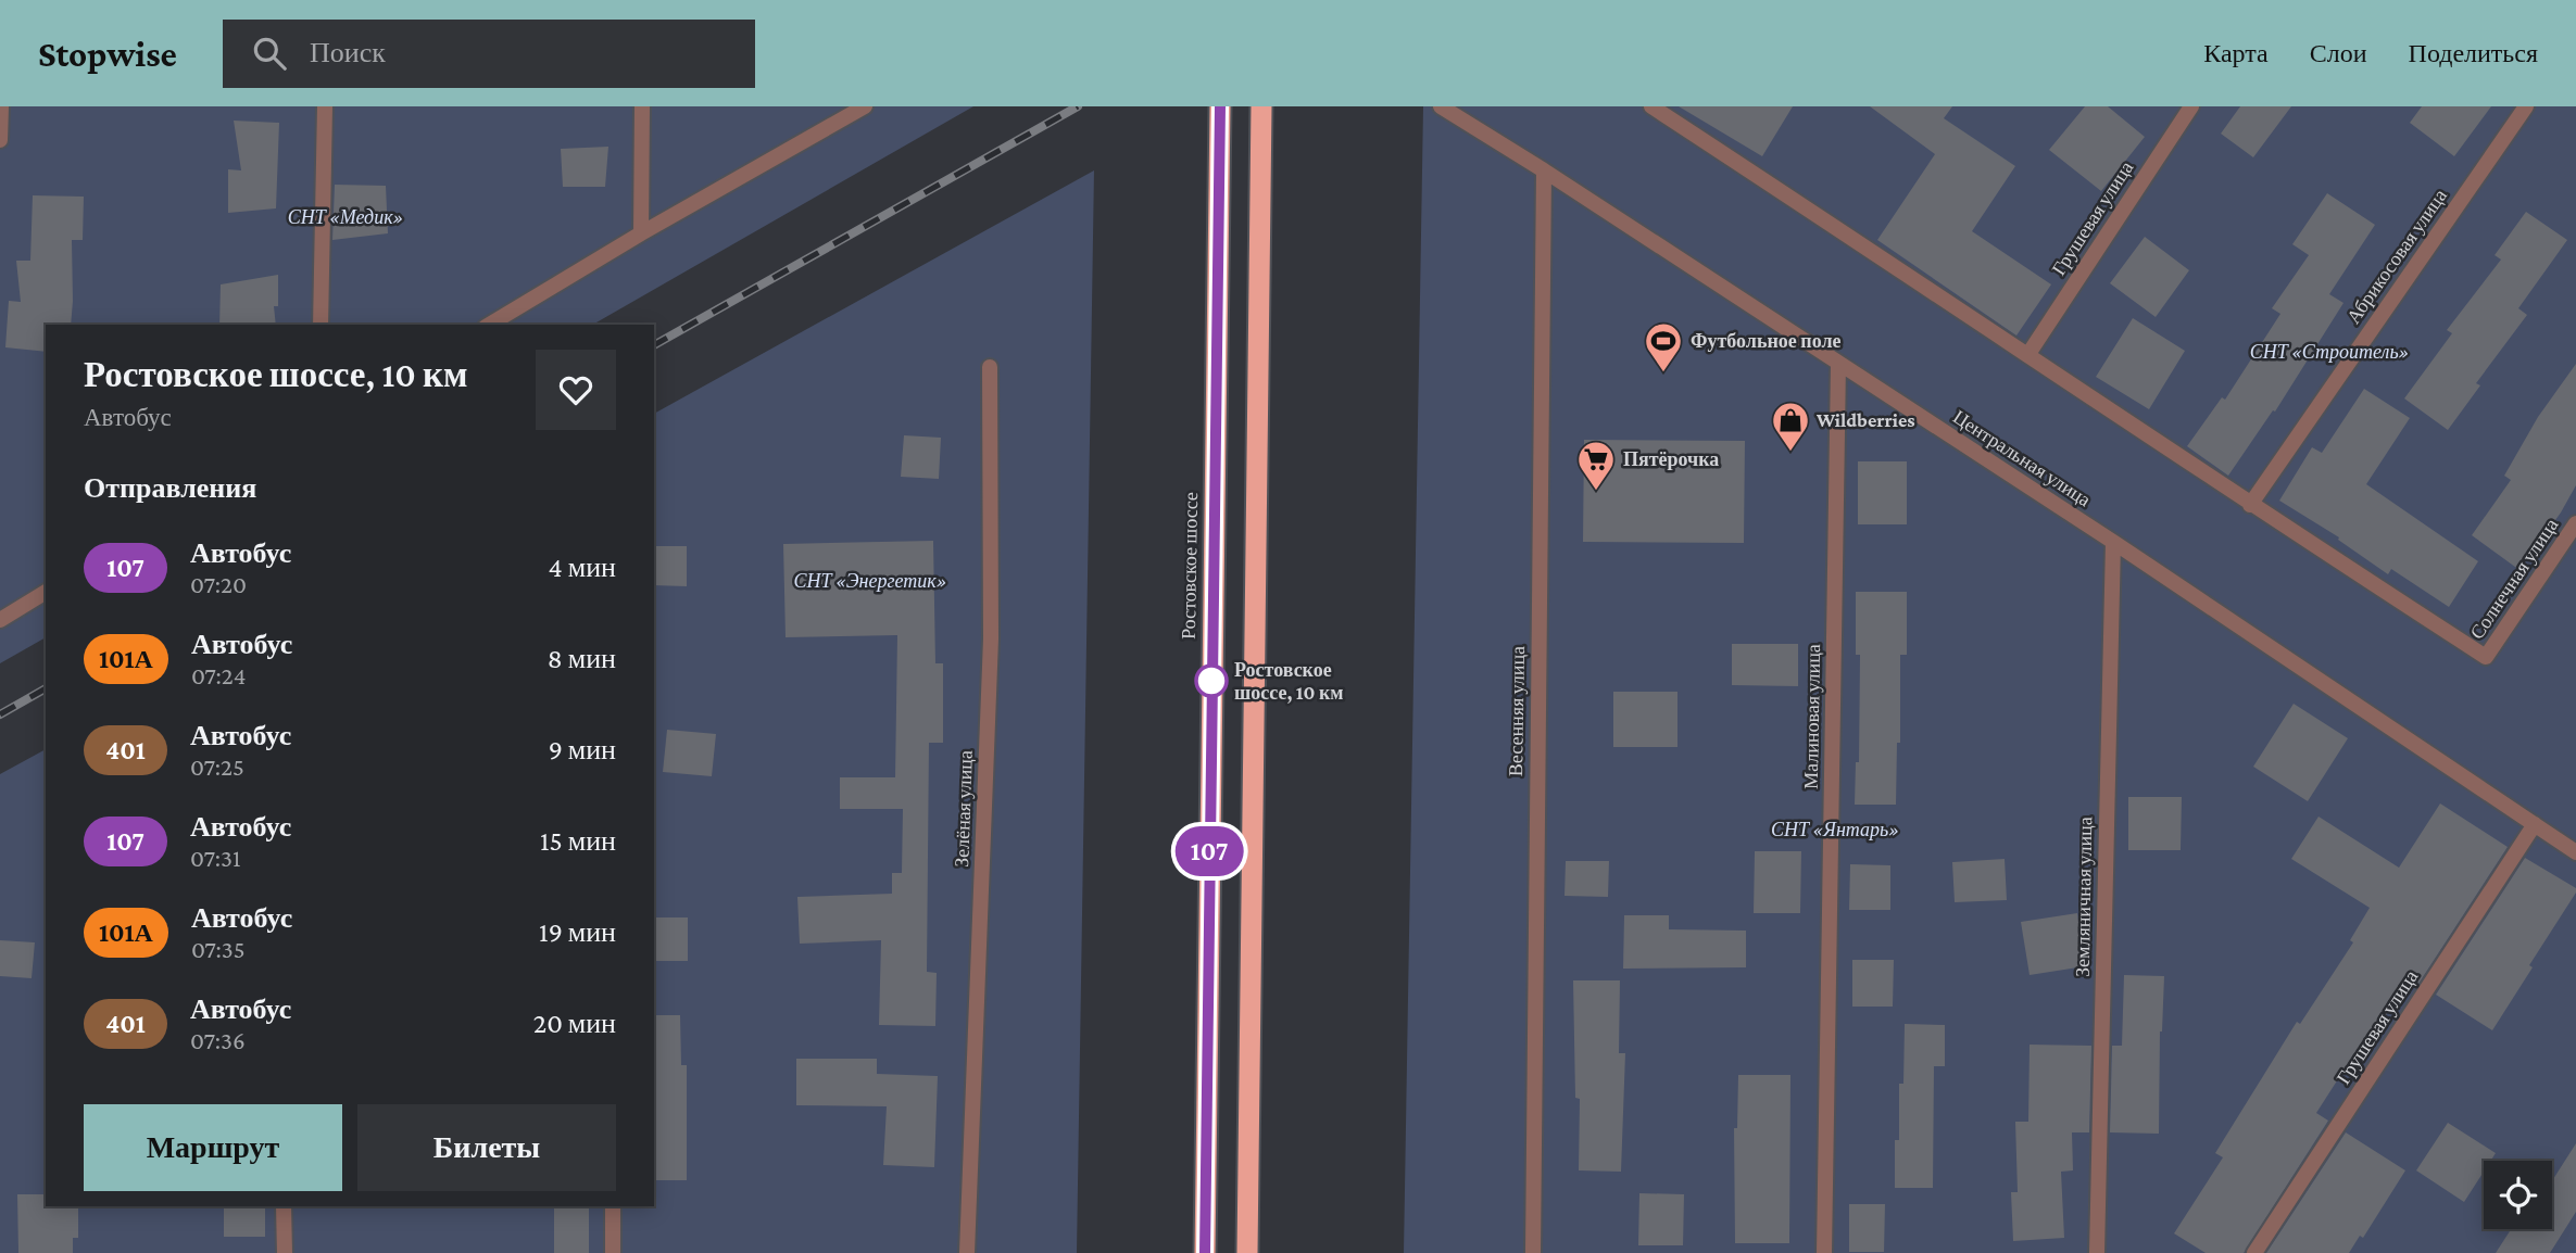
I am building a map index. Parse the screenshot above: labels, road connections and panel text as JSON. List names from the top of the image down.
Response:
{
  "streets": {
    "highway": ["Ростовское шоссе"],
    "street": [
      "Грушевая улица",
      "Абрикосовая улица",
      "Центральная улица",
      "Солнечная улица",
      "Весенняя улица",
      "Малиновая улица",
      "Зелёная улица",
      "Земляничная улица"
    ]
  },
  "crossings": [
    ["Грушевая улица", "Центральная улица"],
    ["Абрикосовая улица", "Солнечная улица"],
    ["Центральная улица", "Весенняя улица"],
    ["Центральная улица", "Малиновая улица"],
    ["Центральная улица", "Земляничная улица"]
  ],
  "parks": [
    "СНТ «Медик»",
    "СНТ «Строитель»",
    "СНТ «Энергетик»",
    "СНТ «Янтарь»"
  ],
  "places": {
    "sports": ["Футбольное поле"],
    "shop": ["Wildberries"],
    "supermarket": ["Пятёрочка"],
    "other": ["Ростовское шоссе, 10 км"]
  },
  "lines": ["bus line 107"],
  "page": {
    "header": "Stopwise",
    "search": "Поиск",
    "nav": ["Карта", "Слои", "Поделиться"],
    "on_map": "107",
    "heading": [
      ["Ростовское шоссе, 10 км", "Автобус"],
      "Отправления"
    ],
    "list": [
      {
        "mark": "107",
        "name": "Автобус",
        "note": "07:20",
        "value": "4 мин"
      },
      {
        "mark": "101А",
        "name": "Автобус",
        "note": "07:24",
        "value": "8 мин"
      },
      {
        "mark": "401",
        "name": "Автобус",
        "note": "07:25",
        "value": "9 мин"
      },
      {
        "mark": "107",
        "name": "Автобус",
        "note": "07:31",
        "value": "15 мин"
      },
      {
        "mark": "101А",
        "name": "Автобус",
        "note": "07:35",
        "value": "19 мин"
      },
      {
        "mark": "401",
        "name": "Автобус",
        "note": "07:36",
        "value": "20 мин"
      }
    ],
    "buttons": ["Маршрут", "Билеты"]
  }
}
